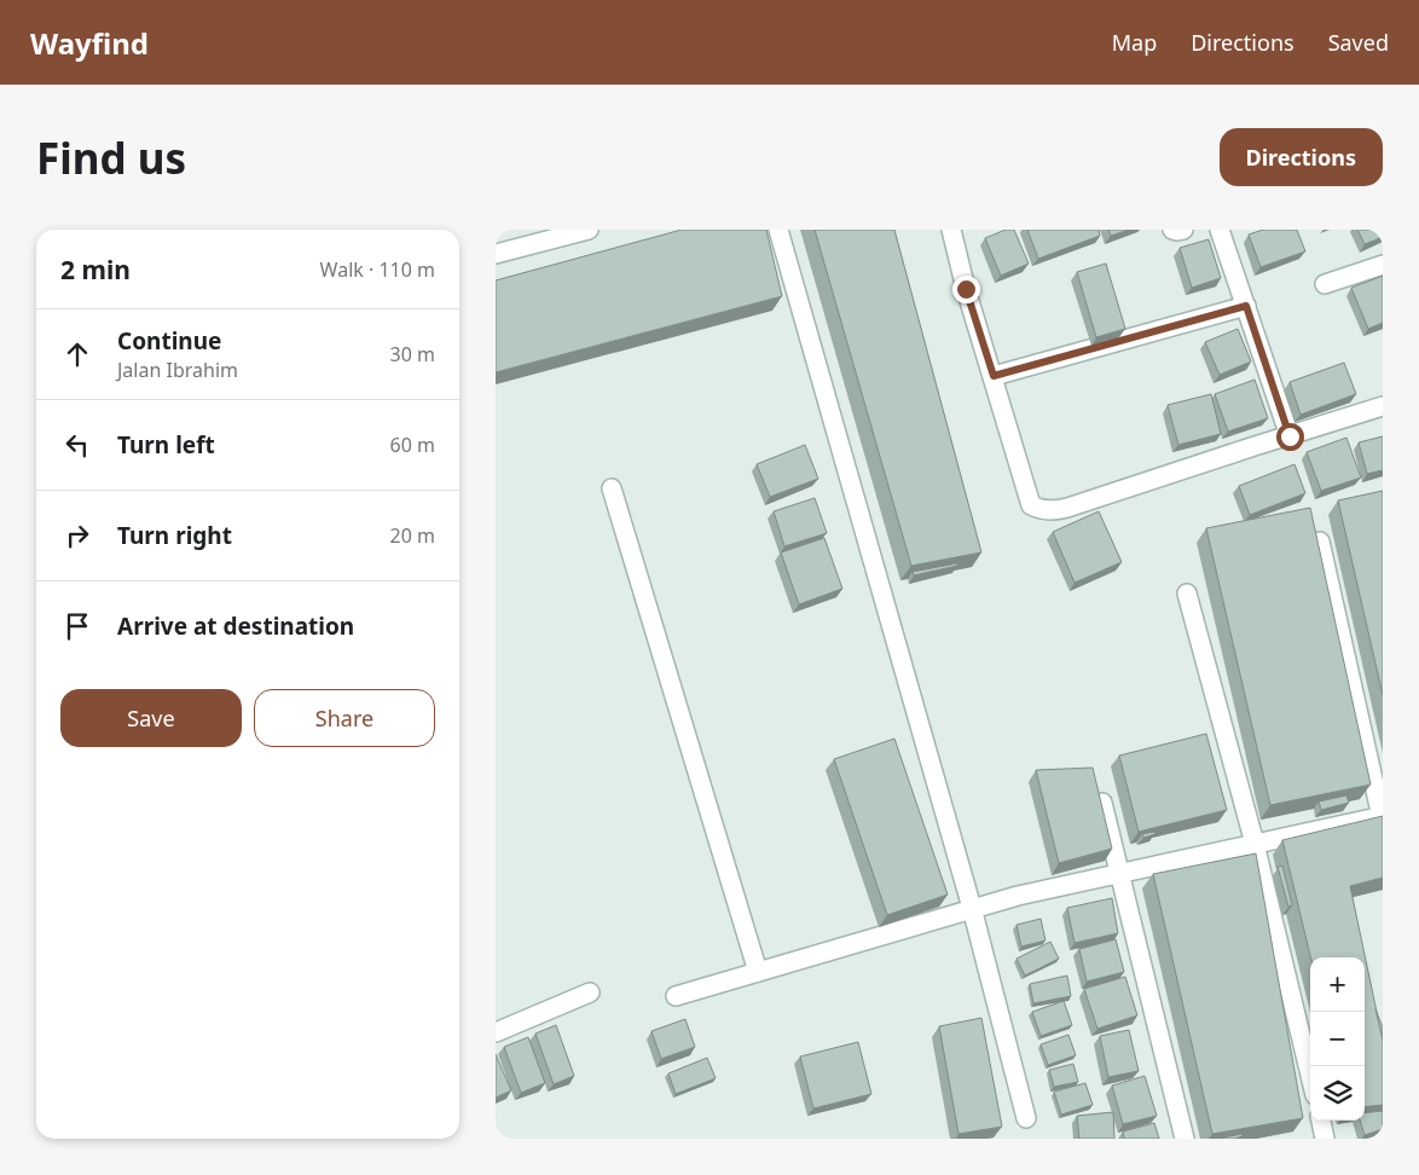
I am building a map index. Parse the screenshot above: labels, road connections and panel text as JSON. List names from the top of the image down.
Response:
{
  "page": {
    "header": "Wayfind",
    "nav": ["Map", "Directions", "Saved"],
    "buttons": [
      "Directions",
      ["Save", "Share"]
    ],
    "title": "Find us",
    "heading": ["2 min", "Walk · 110 m"],
    "list": [
      ["Continue", "Jalan Ibrahim", "30 m"],
      ["Turn left", "60 m"],
      ["Turn right", "20 m"],
      "Arrive at destination"
    ],
    "map_buttons": ["+", "−"]
  }
}
